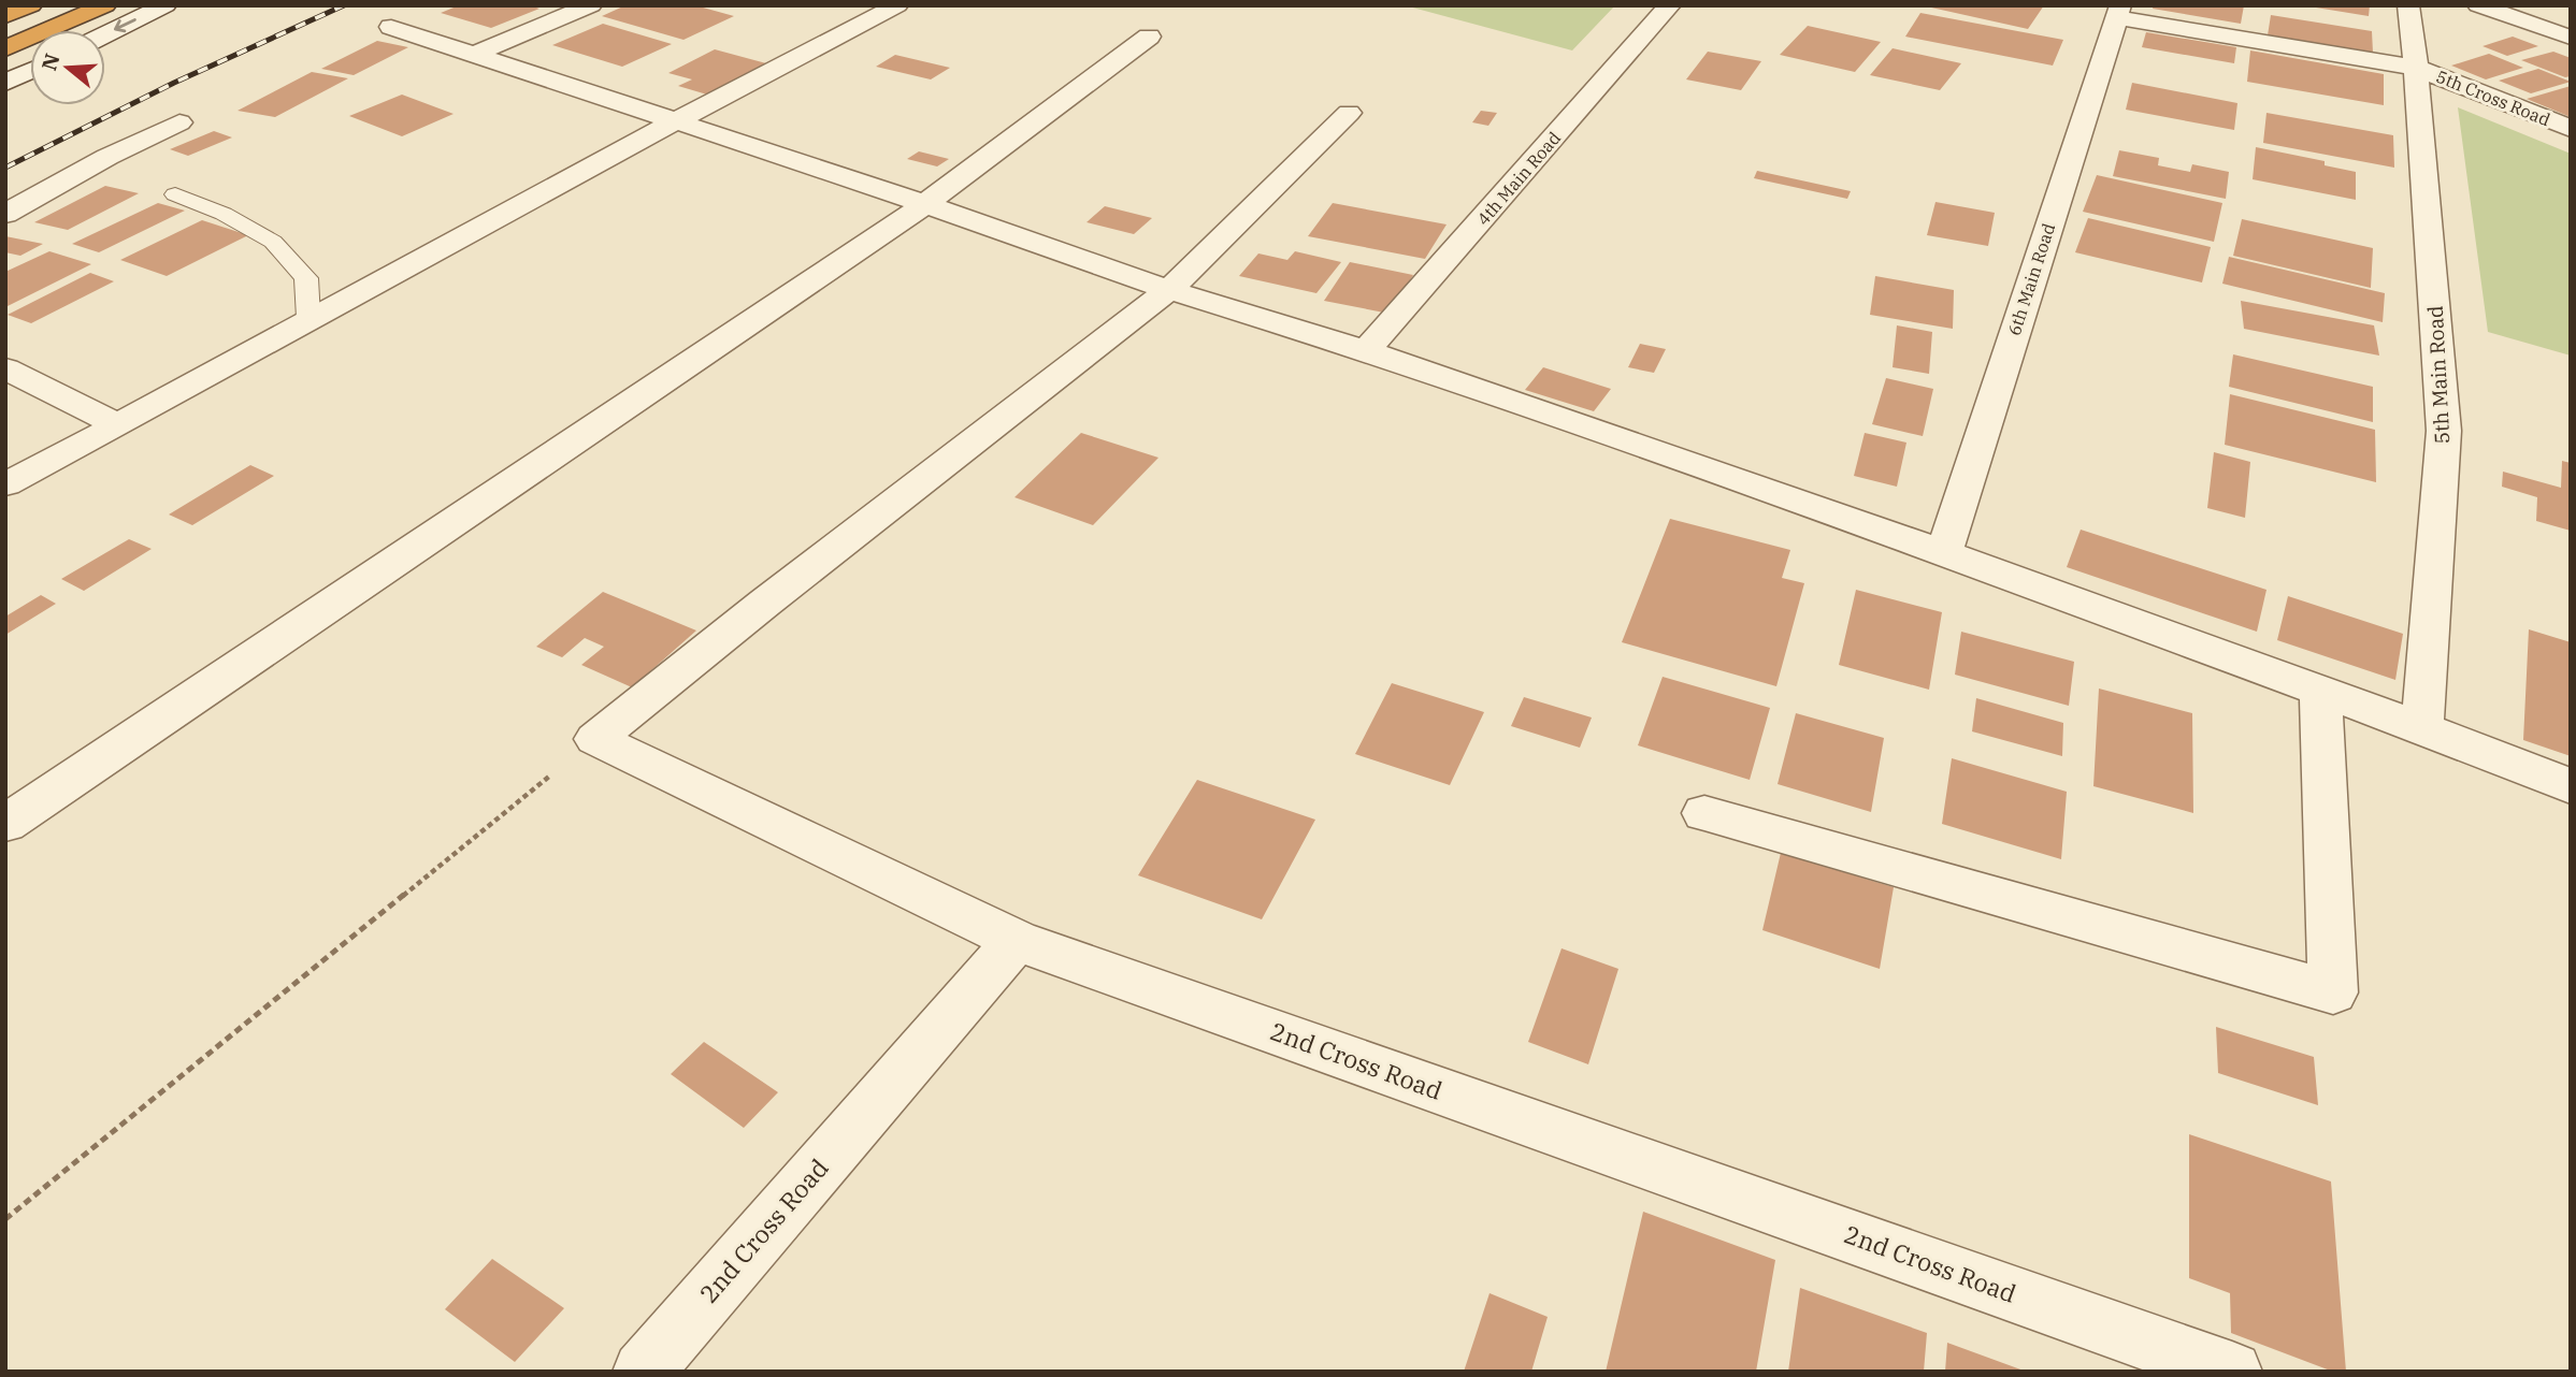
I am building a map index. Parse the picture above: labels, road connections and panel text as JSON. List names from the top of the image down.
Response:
{
  "streets": {
    "street": [
      "5th Cross Road",
      "4th Main Road",
      "6th Main Road",
      "5th Main Road",
      "2nd Cross Road"
    ]
  },
  "crossings": [
    ["5th Cross Road", "6th Main Road"],
    ["5th Cross Road", "5th Main Road"]
  ],
  "north": "left"
}
